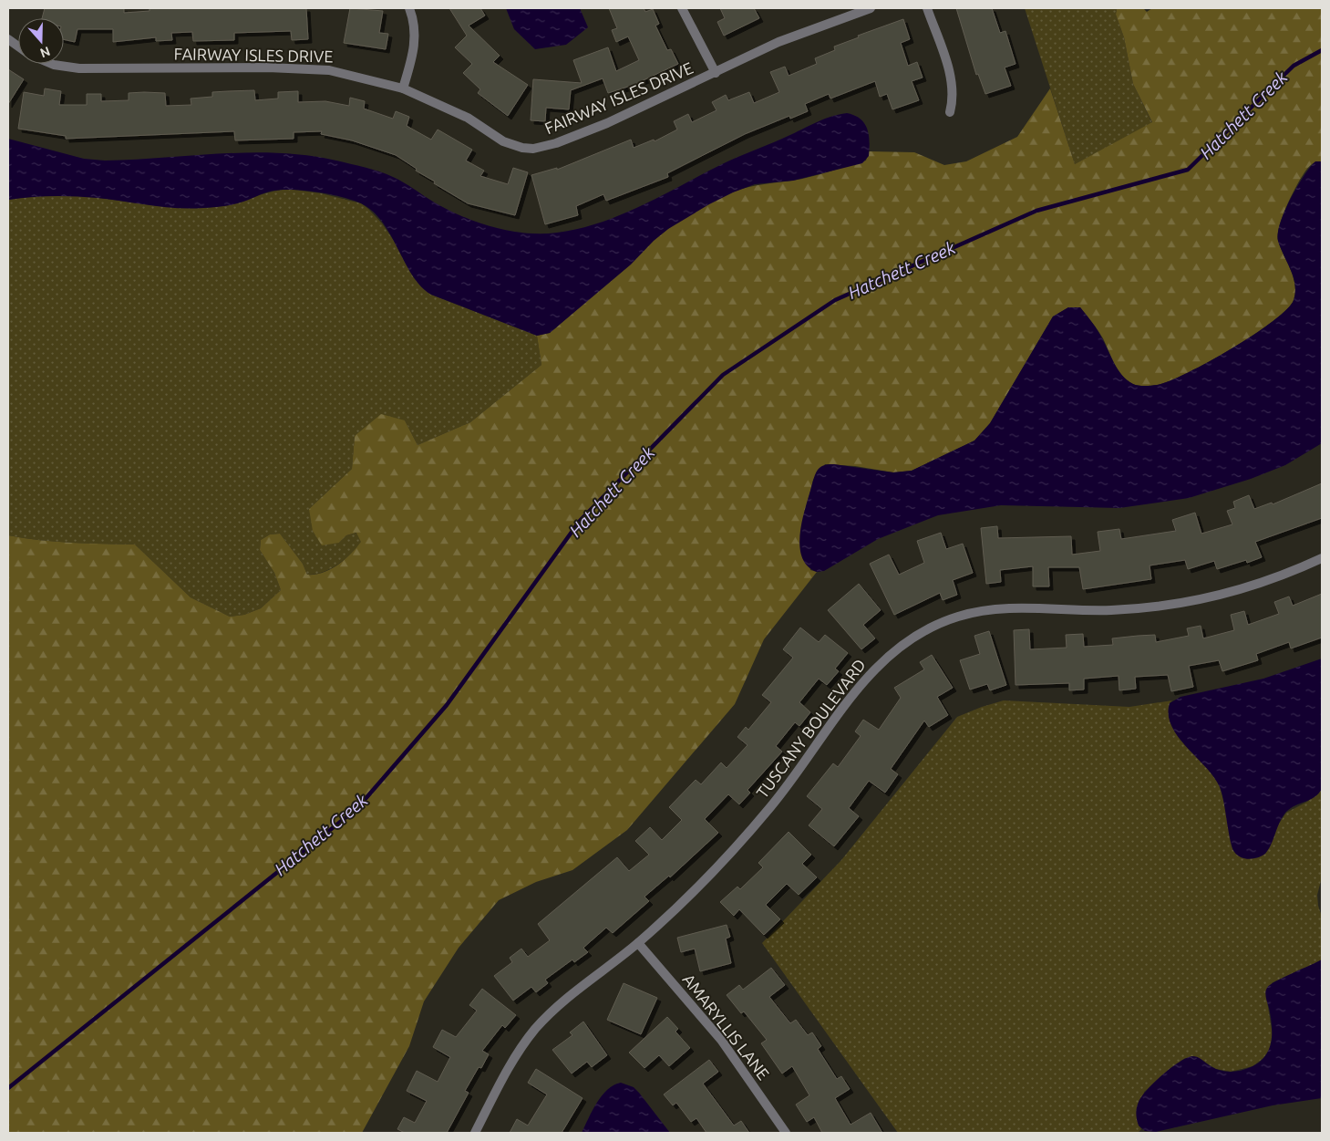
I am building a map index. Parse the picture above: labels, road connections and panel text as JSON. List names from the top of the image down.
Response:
{
  "streets": {
    "street": ["FAIRWAY ISLES DRIVE", "TUSCANY BOULEVARD", "AMARYLLIS LANE"]
  },
  "crossings": [
    ["TUSCANY BOULEVARD", "AMARYLLIS LANE"]
  ],
  "water": ["Hatchett Creek"],
  "north": "bottom"
}
